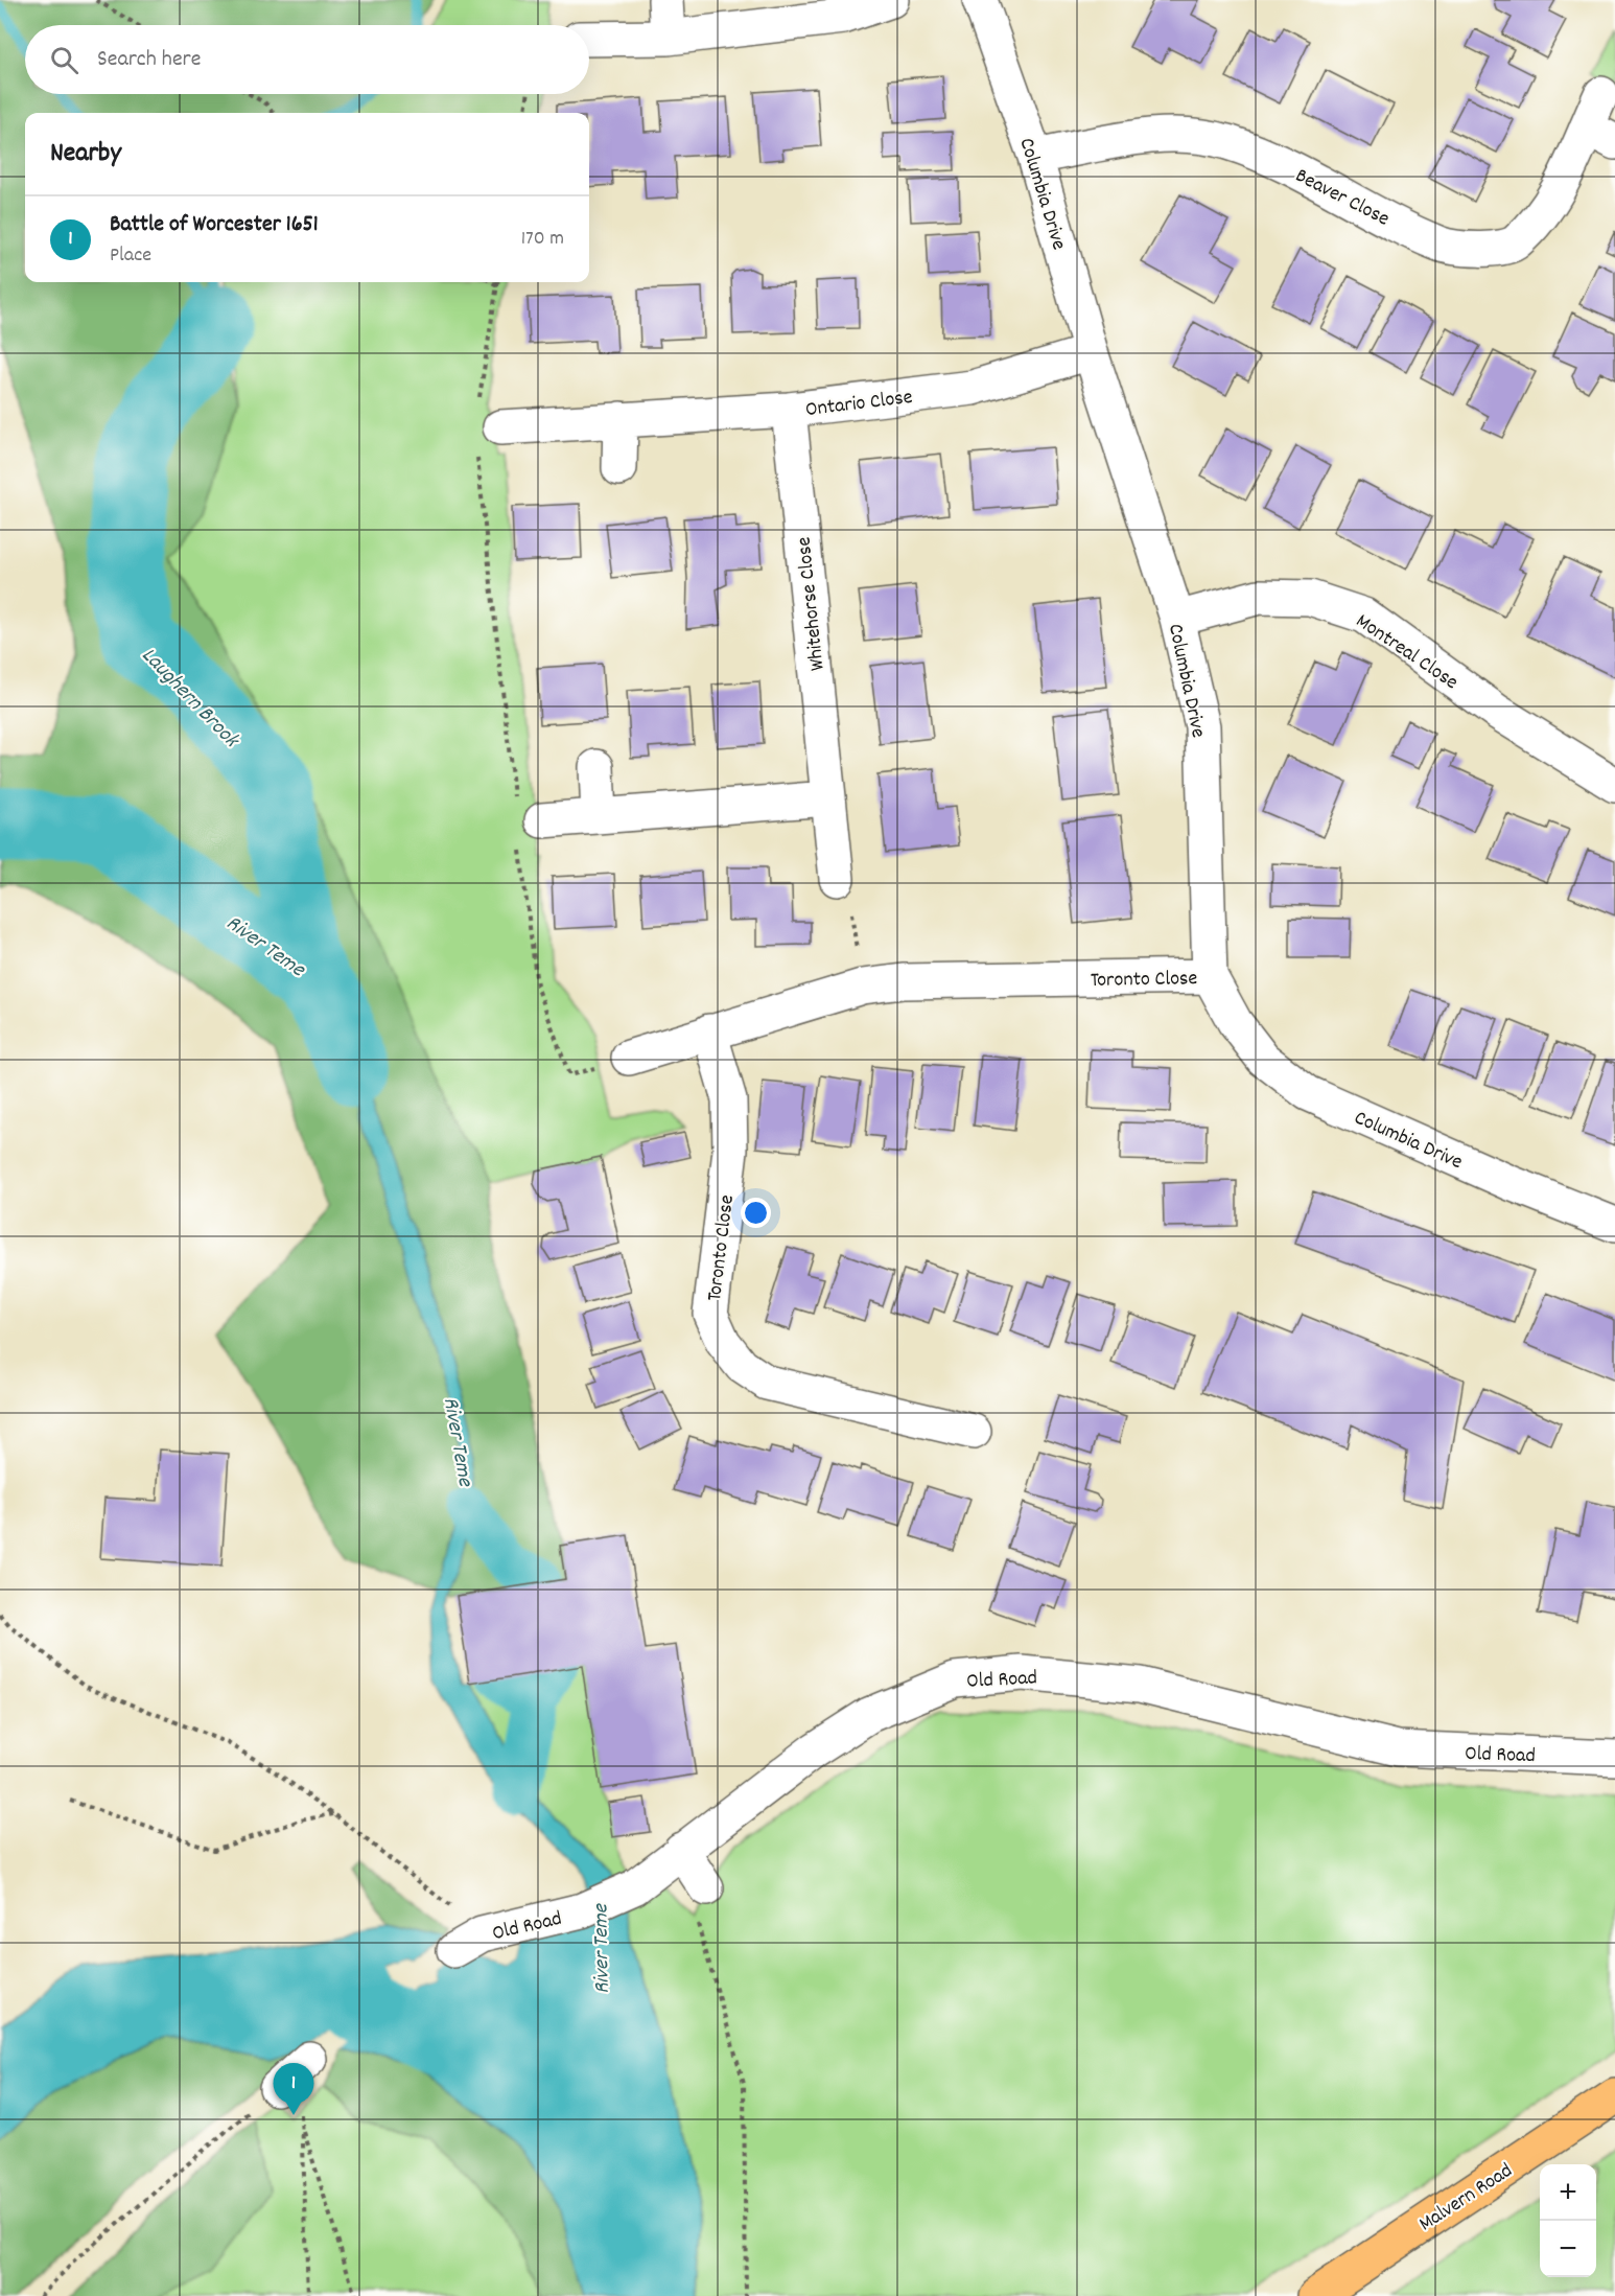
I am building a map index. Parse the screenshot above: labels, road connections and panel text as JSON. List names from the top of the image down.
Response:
{
  "streets": {
    "main road": ["Malvern Road"],
    "street": [
      "Columbia Drive",
      "Beaver Close",
      "Ontario Close",
      "Whitehorse Close",
      "Montreal Close",
      "Toronto Close",
      "Old Road"
    ]
  },
  "crossings": [
    ["Columbia Drive", "Beaver Close"],
    ["Columbia Drive", "Ontario Close"],
    ["Columbia Drive", "Montreal Close"],
    ["Columbia Drive", "Toronto Close"],
    ["Ontario Close", "Whitehorse Close"]
  ],
  "water": ["Laughern Brook", "River Teme"],
  "page": {
    "search": "Search here",
    "heading": "Nearby",
    "list": [
      {
        "mark": "1",
        "name": "Battle of Worcester 1651",
        "note": "Place",
        "value": "170 m"
      }
    ],
    "pins": "1",
    "map_buttons": ["+", "−"]
  }
}
